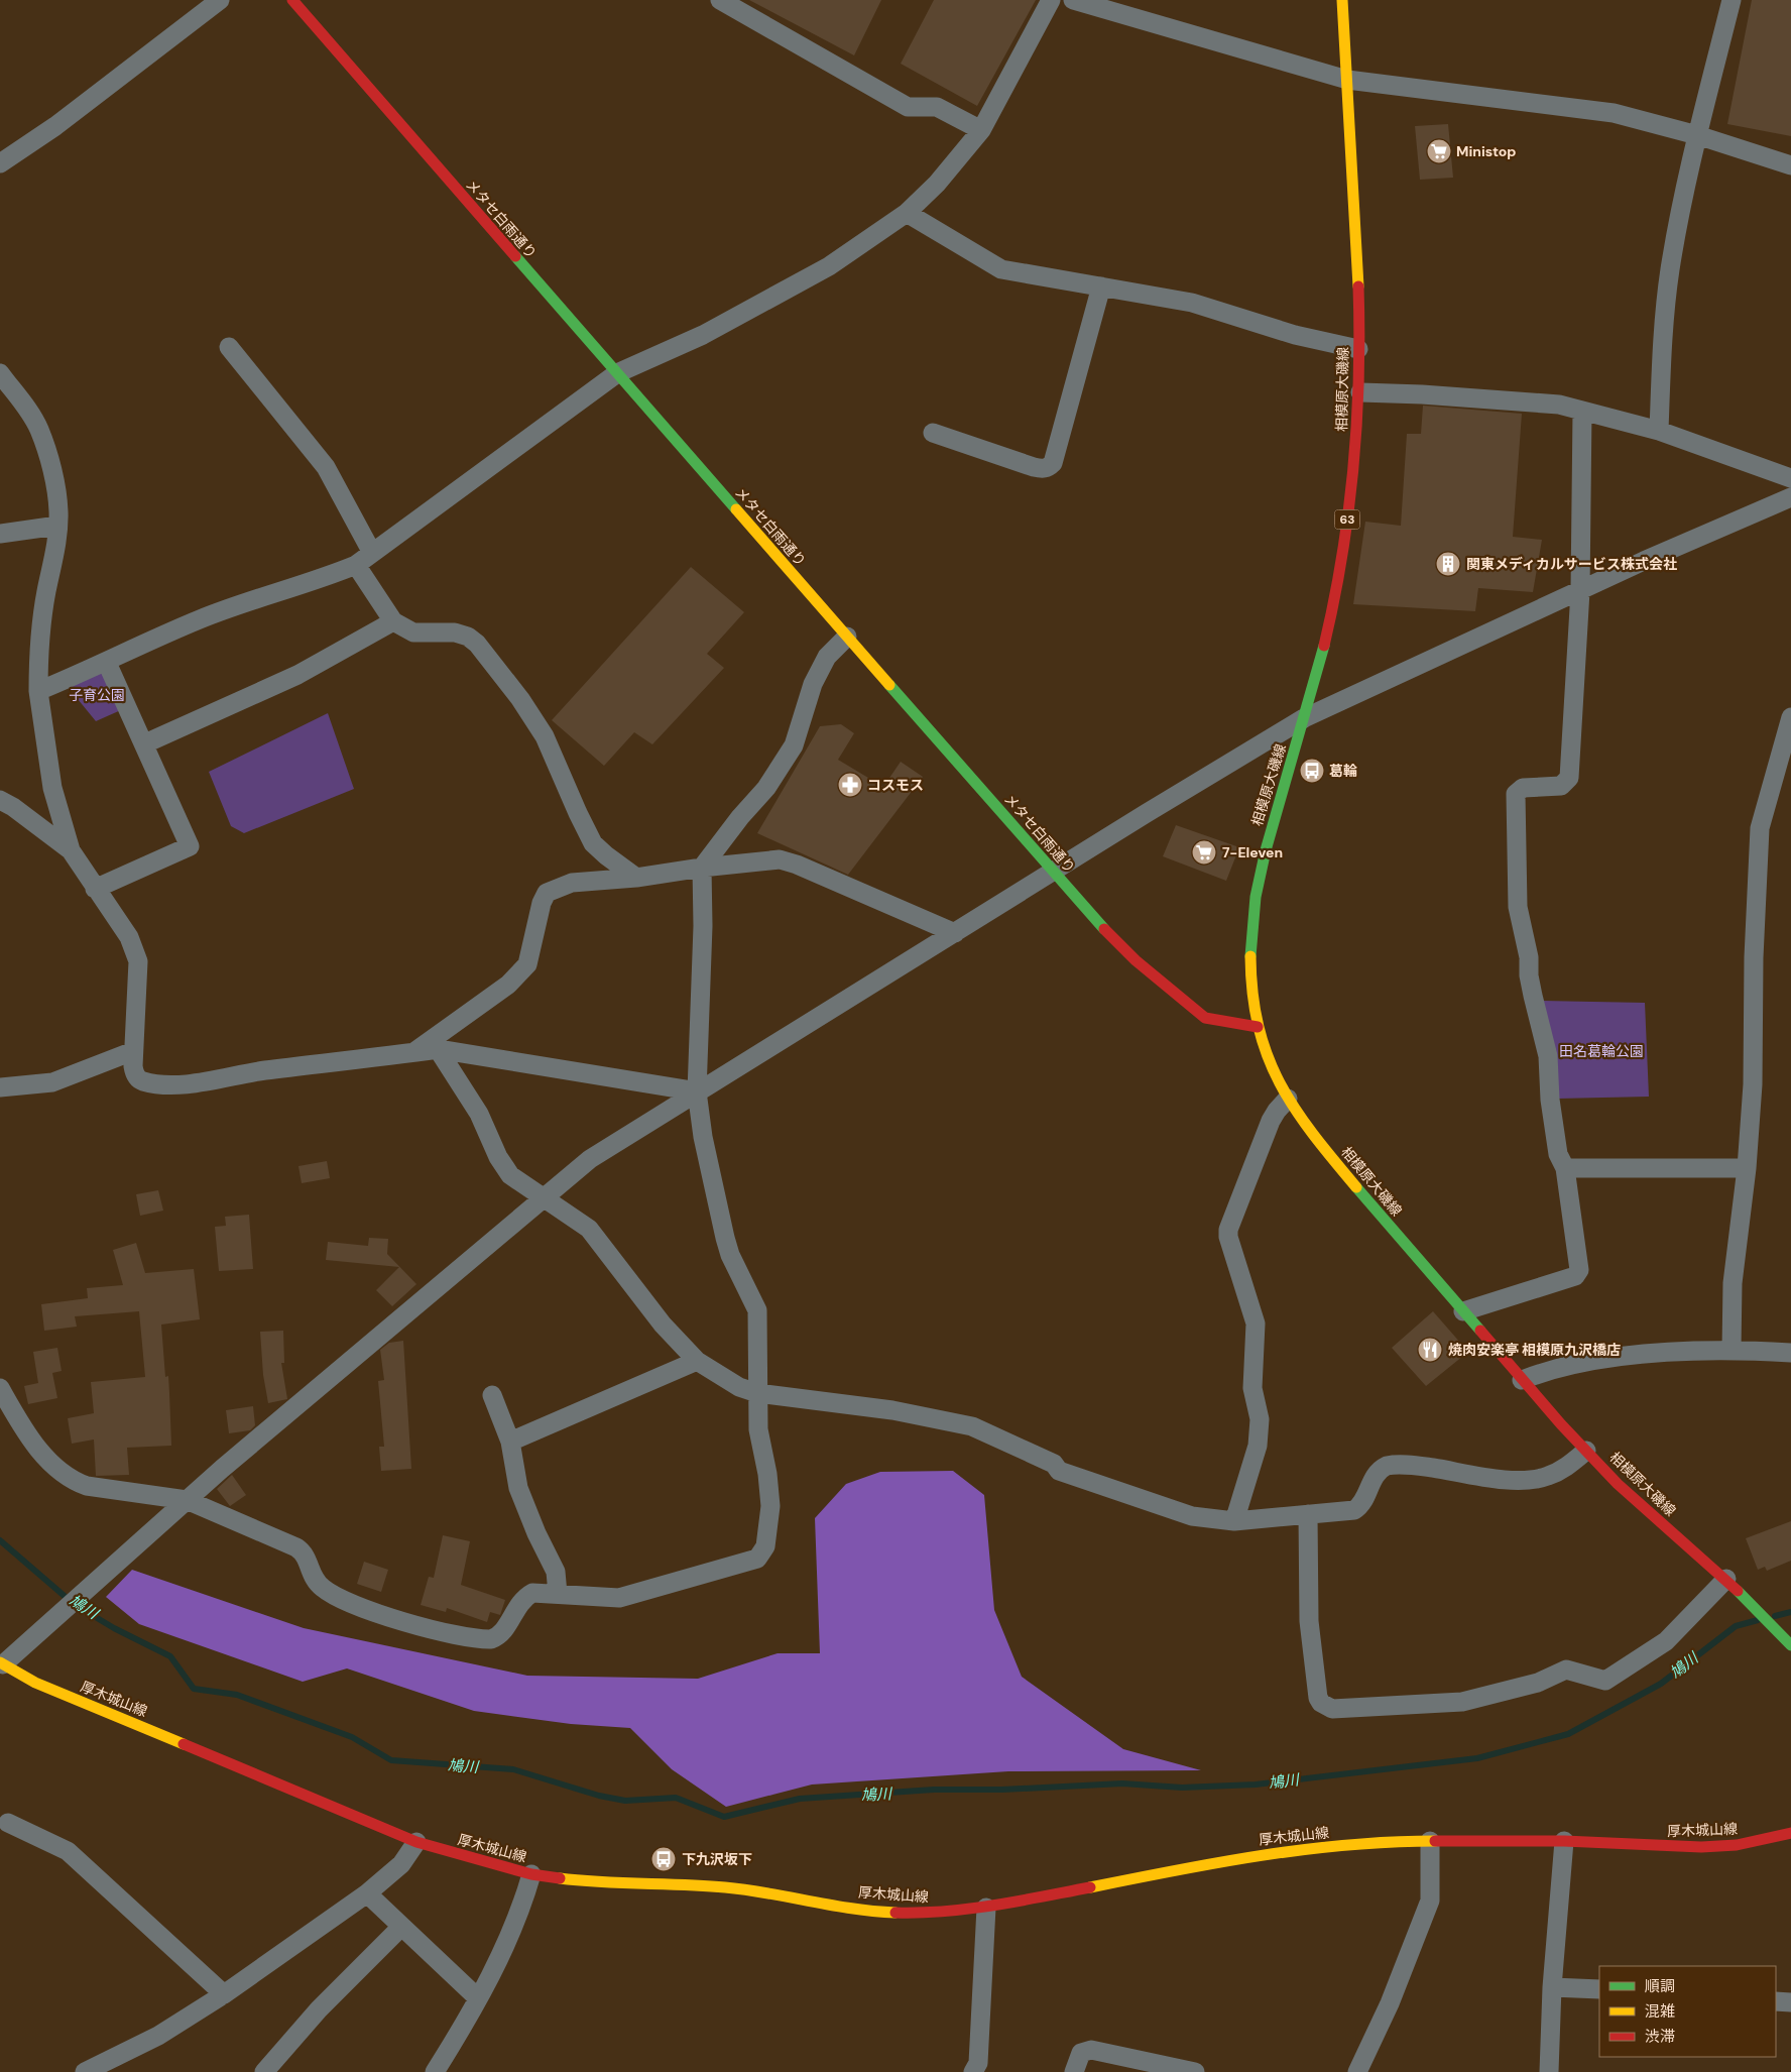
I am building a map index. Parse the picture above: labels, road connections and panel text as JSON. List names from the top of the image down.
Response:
{
  "streets": {
    "main road": [
      "メタセ白雨通り",
      "相模原大磯線",
      "63",
      "厚木城山線"
    ]
  },
  "crossings": [
    ["メタセ白雨通り", "相模原大磯線"]
  ],
  "water": ["鳩川"],
  "parks": ["子育公園", "田名葛輪公園"],
  "places": {
    "supermarket": ["Ministop", "7-Eleven"],
    "building": ["関東メディカルサービス株式会社"],
    "bus stop": ["葛輪", "下九沢坂下"],
    "pharmacy": ["コスモス"],
    "restaurant": ["焼肉安楽亭 相模原九沢橋店"]
  },
  "legend": ["順調", "混雑", "渋滞"]
}
